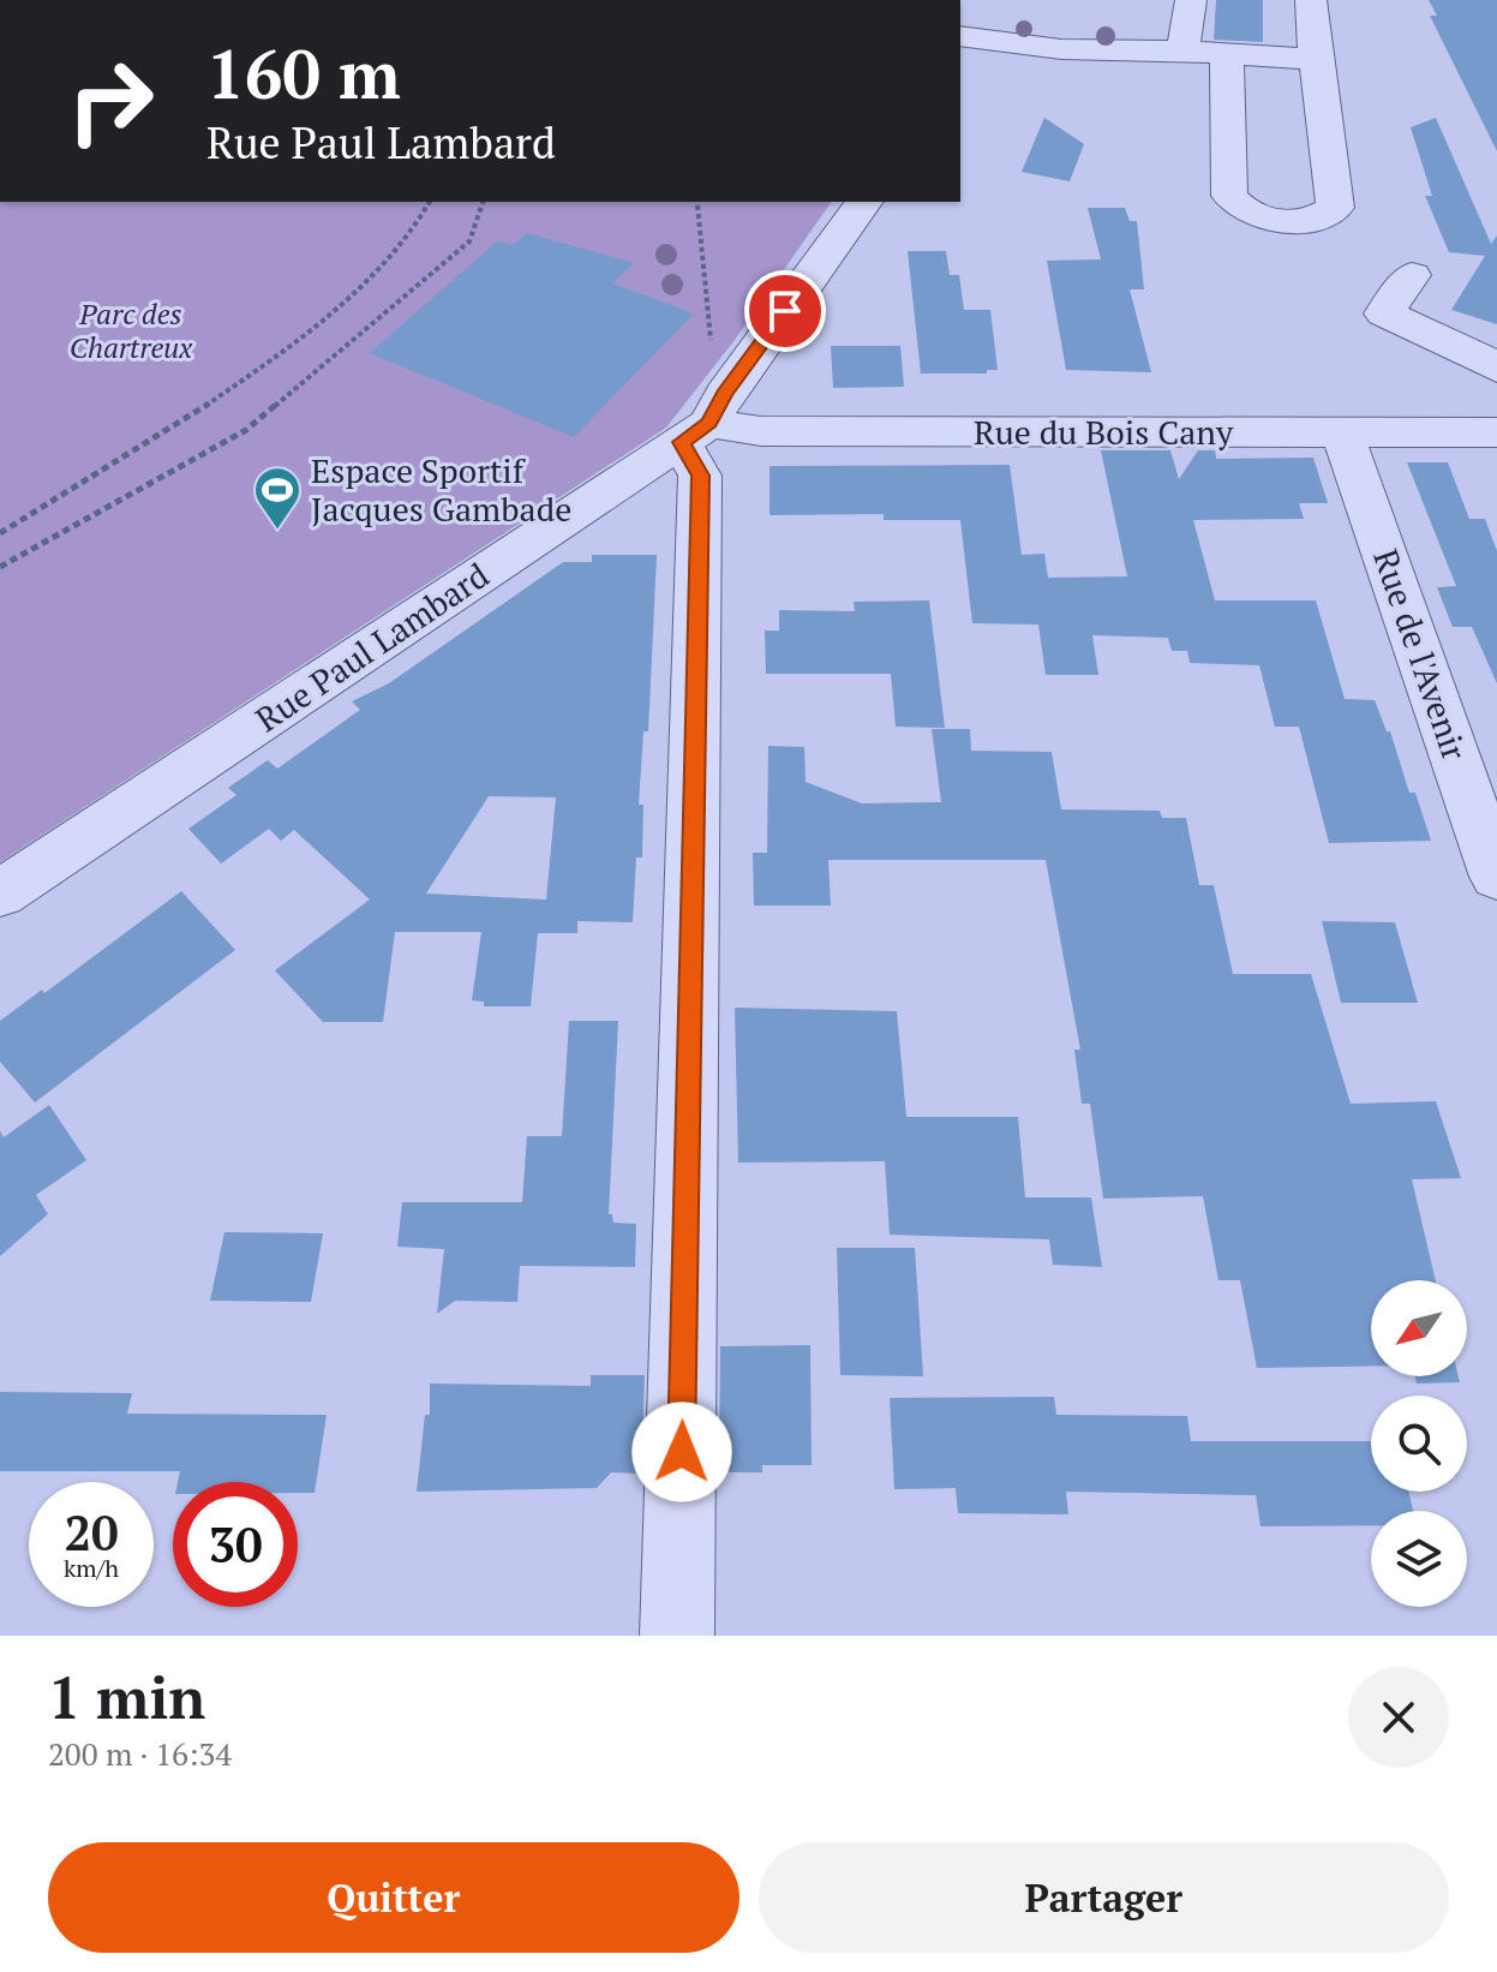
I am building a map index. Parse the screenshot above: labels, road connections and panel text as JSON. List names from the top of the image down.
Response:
{
  "streets": {
    "street": ["Rue du Bois Cany", "Rue Paul Lambard", "Rue de l'Avenir"]
  },
  "crossings": [
    ["Rue du Bois Cany", "Rue Paul Lambard"],
    ["Rue du Bois Cany", "Rue de l'Avenir"]
  ],
  "parks": ["Parc des Chartreux"],
  "places": {
    "sports": ["Espace Sportif Jacques Gambade"]
  },
  "north": "bottom left",
  "page": {
    "turn": ["160 m", "Rue Paul Lambard"],
    "speed": "20 km/h",
    "limit": "30",
    "heading": ["1 min", "200 m · 16:34"],
    "buttons": ["Quitter", "Partager"]
  }
}
